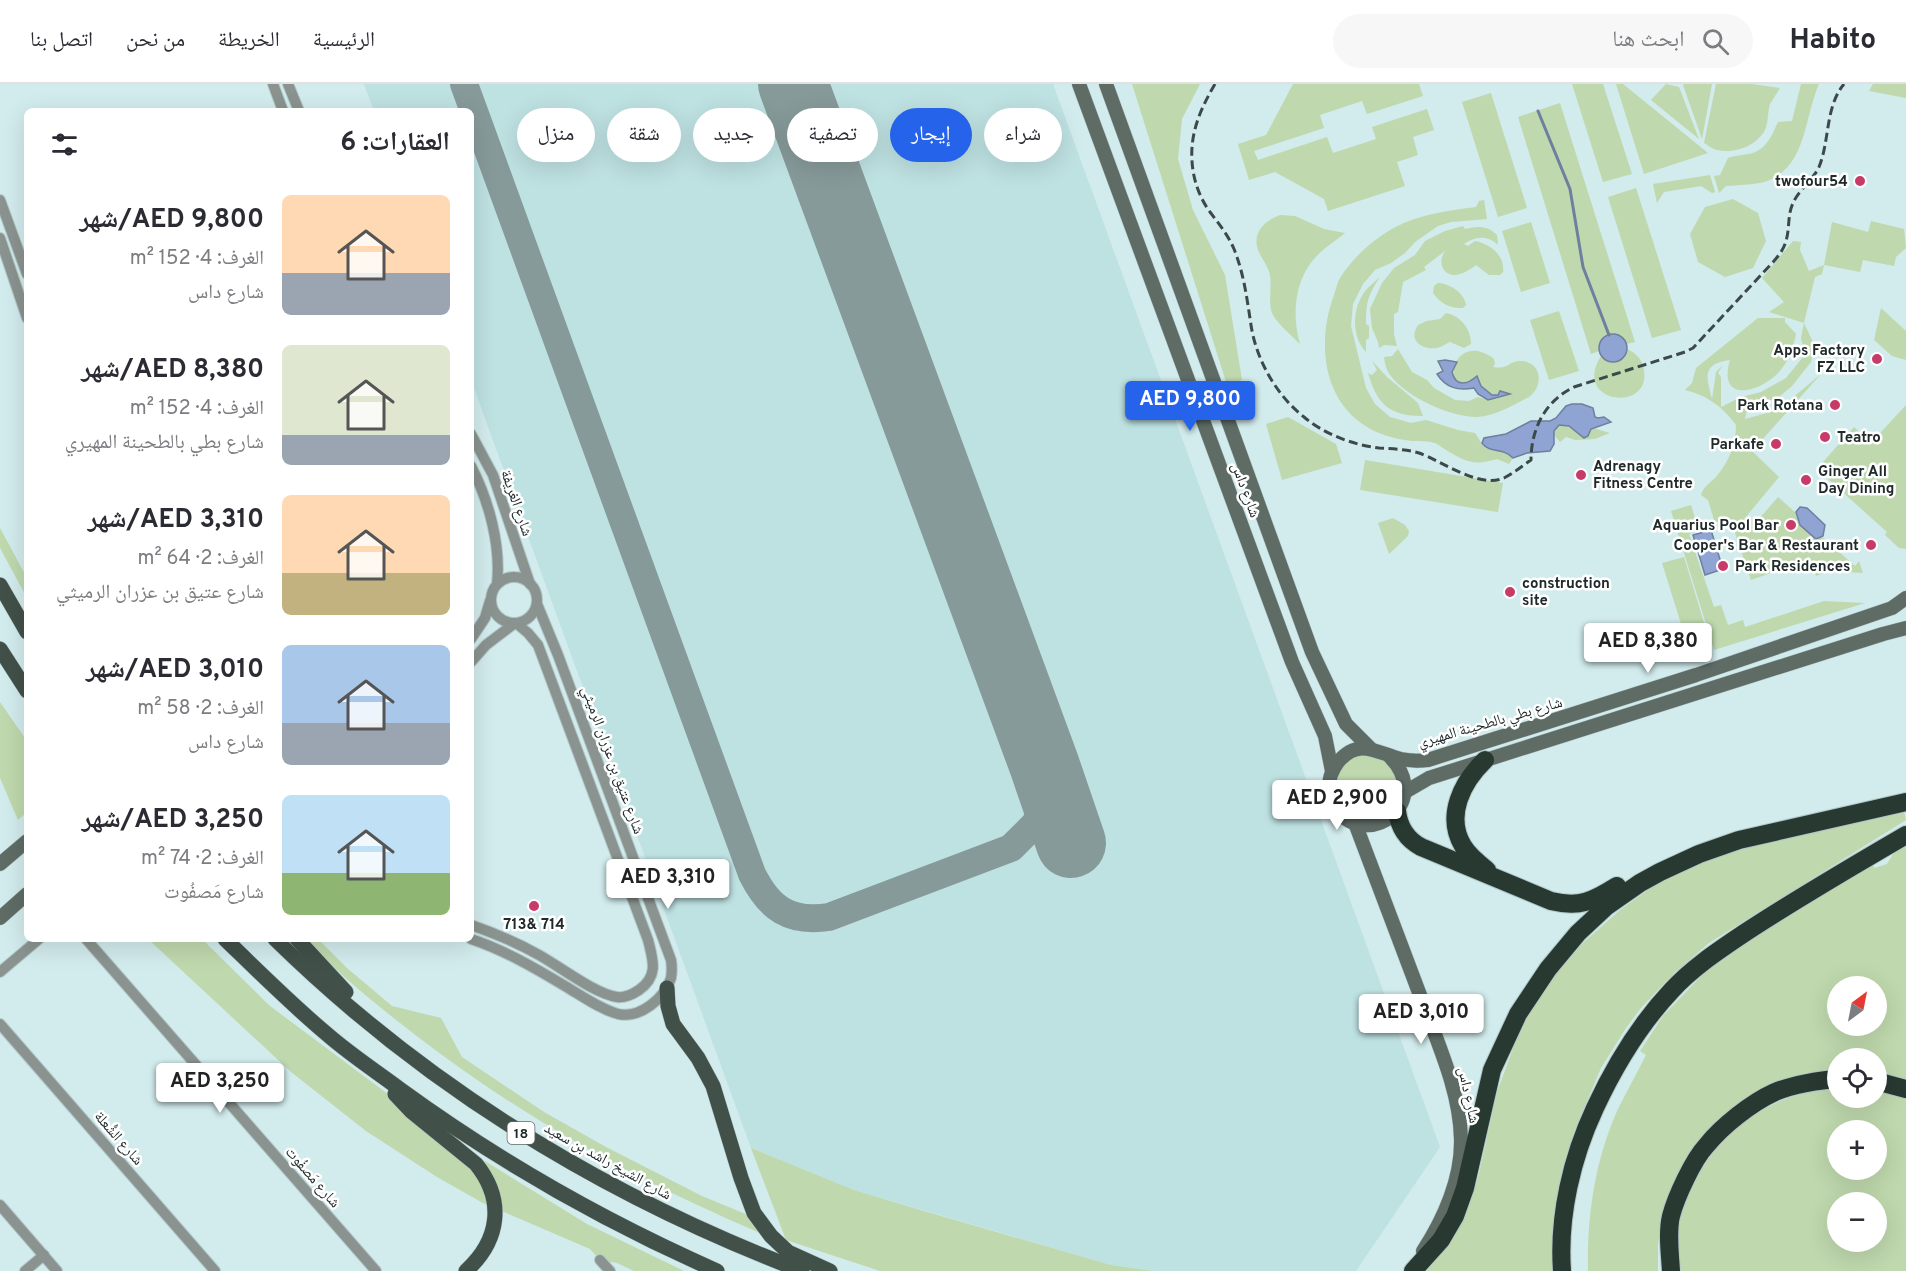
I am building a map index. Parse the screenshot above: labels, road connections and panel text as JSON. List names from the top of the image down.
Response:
{
  "streets": {
    "main road": ["18", "شارع الشيخ راشد بن سعيد"],
    "street": [
      "شارع داس",
      "شارع الغريفة",
      "شارع بطي بالطحينة المهيري",
      "شارع عتيق بن عزران الرميثي",
      "شارع الشُّعلة",
      "شارع مَصفُوت"
    ]
  },
  "crossings": [
    ["شارع داس", "شارع بطي بالطحينة المهيري"],
    ["شارع الغريفة", "شارع عتيق بن عزران الرميثي"]
  ],
  "places": [
    "twofour54",
    "Apps Factory FZ LLC",
    "Park Rotana",
    "Teatro",
    "Parkafe",
    "Adrenagy Fitness Centre",
    "Ginger All Day Dining",
    "Aquarius Pool Bar",
    "Cooper's Bar & Restaurant",
    "Park Residences",
    "construction site",
    "713& 714"
  ],
  "north": "top right",
  "page": {
    "header": "Habito",
    "search": "ابحث هنا",
    "nav": [
      "الرئيسية",
      "الخريطة",
      "من نحن",
      "اتصل بنا"
    ],
    "chip": [
      "شراء",
      "إيجار",
      "تصفية",
      "جديد",
      "شقة",
      "منزل"
    ],
    "heading": "العقارات: 6",
    "list": [
      {
        "name": "AED 9,800/شهر",
        "note": "الغرف: 4 · 152 m² · شارع داس"
      },
      {
        "name": "AED 8,380/شهر",
        "note": "الغرف: 4 · 152 m² · شارع بطي بالطحينة المهيري"
      },
      {
        "name": "AED 3,310/شهر",
        "note": "الغرف: 2 · 64 m² · شارع عتيق بن عزران الرميثي"
      },
      {
        "name": "AED 3,010/شهر",
        "note": "الغرف: 2 · 58 m² · شارع داس"
      },
      {
        "name": "AED 3,250/شهر",
        "note": "الغرف: 2 · 74 m² · شارع مَصفُوت"
      }
    ],
    "price": [
      "AED 9,800",
      "AED 8,380",
      "AED 2,900",
      "AED 3,310",
      "AED 3,010",
      "AED 3,250"
    ],
    "map_buttons": ["+", "−"]
  }
}
